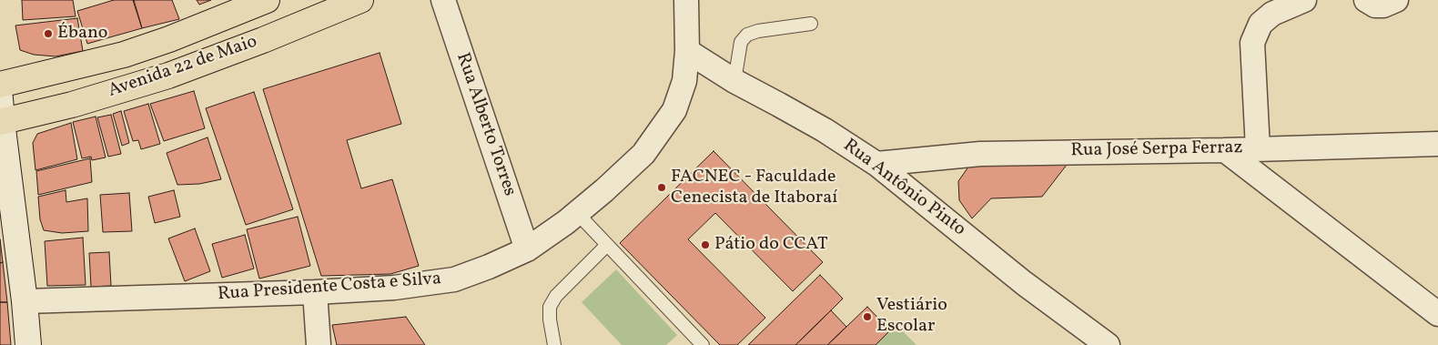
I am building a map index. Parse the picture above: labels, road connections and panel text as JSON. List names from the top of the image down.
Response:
{
  "streets": {
    "main road": ["Avenida 22 de Maio"],
    "street": [
      "Rua Alberto Torres",
      "Rua José Serpa Ferraz",
      "Rua Antônio Pinto",
      "Rua Presidente Costa e Silva"
    ]
  },
  "crossings": [
    ["Rua Alberto Torres", "Rua Presidente Costa e Silva"],
    ["Rua José Serpa Ferraz", "Rua Antônio Pinto"],
    ["Rua Antônio Pinto", "Rua Presidente Costa e Silva"]
  ],
  "places": [
    "Ébano",
    "FACNEC - Faculdade Cenecista de Itaboraí",
    "Pátio do CCAT",
    "Vestiário Escolar"
  ]
}
